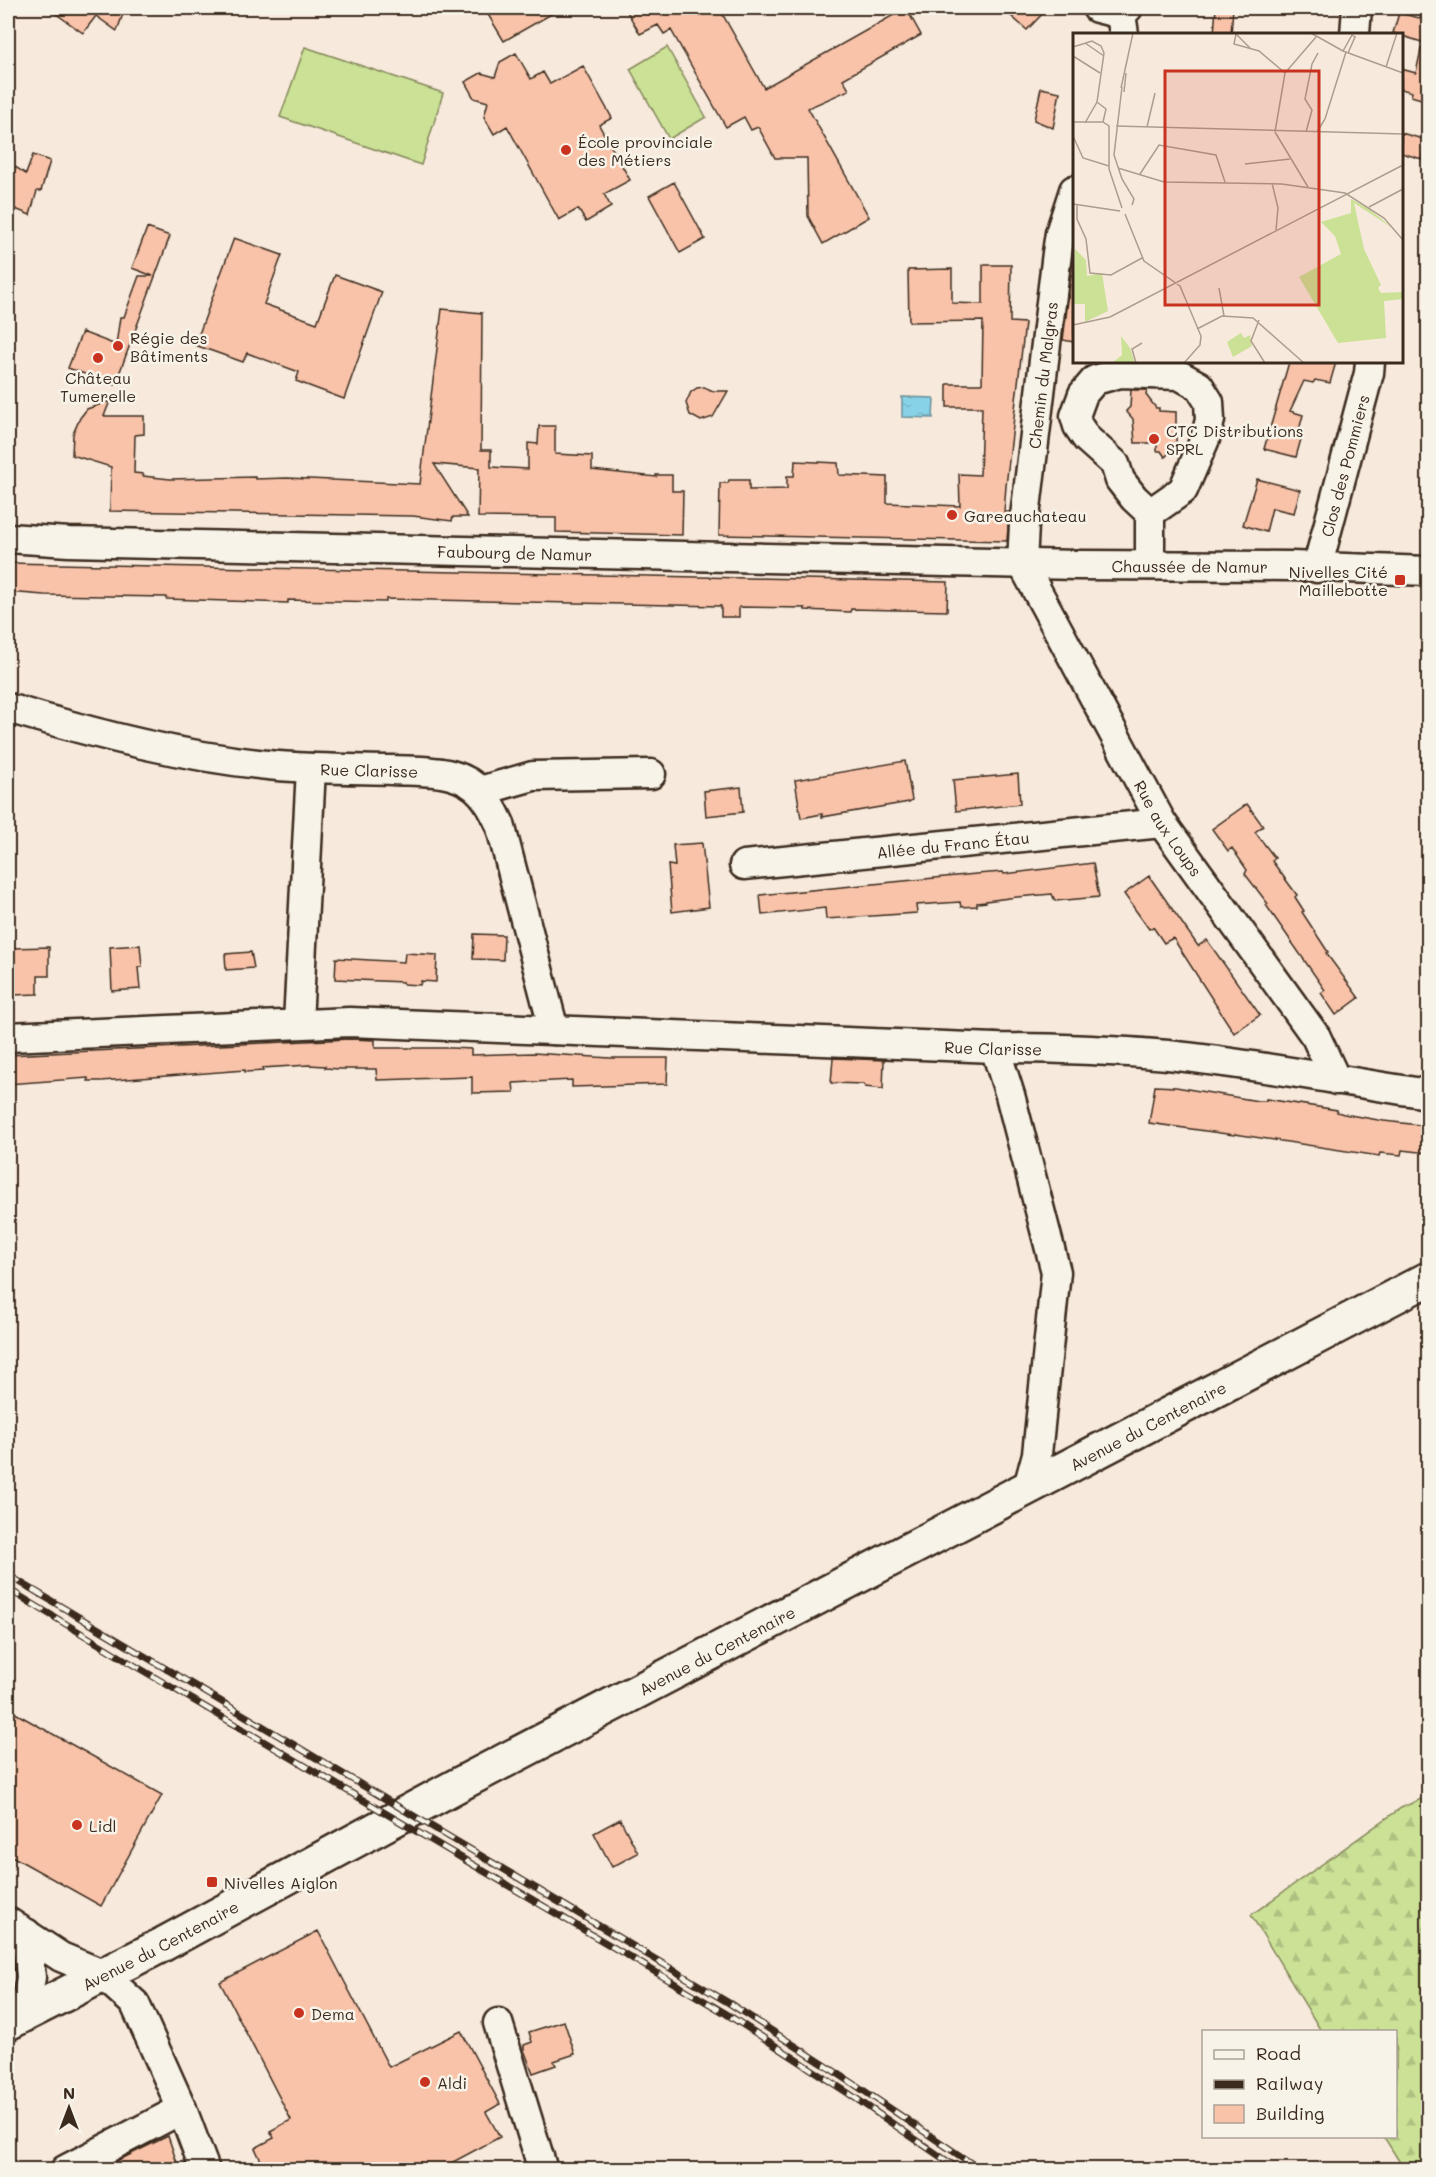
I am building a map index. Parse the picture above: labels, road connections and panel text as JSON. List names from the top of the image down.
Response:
{
  "streets": {
    "main road": ["Avenue du Centenaire"],
    "street": [
      "Chemin du Malgras",
      "Clos des Pommiers",
      "Faubourg de Namur",
      "Chaussée de Namur",
      "Rue Clarisse",
      "Rue aux Loups",
      "Allée du Franc Étau"
    ]
  },
  "crossings": [
    ["Chemin du Malgras", "Faubourg de Namur"],
    ["Chemin du Malgras", "Chaussée de Namur"],
    ["Chemin du Malgras", "Rue aux Loups"],
    ["Clos des Pommiers", "Chaussée de Namur"],
    ["Faubourg de Namur", "Chaussée de Namur"],
    ["Faubourg de Namur", "Rue aux Loups"],
    ["Chaussée de Namur", "Rue aux Loups"],
    ["Rue Clarisse", "Rue aux Loups"],
    ["Rue aux Loups", "Allée du Franc Étau"]
  ],
  "places": {
    "other": [
      "École provinciale des Métiers",
      "Régie des Bâtiments",
      "Château Tumerelle",
      "CTC Distributions SPRL",
      "Gareauchateau",
      "Lidl",
      "Dema",
      "Aldi"
    ],
    "transit": ["Nivelles Cité Maillebotte", "Nivelles Aiglon"]
  },
  "legend": ["Road", "Railway", "Building"],
  "north": "top"
}
